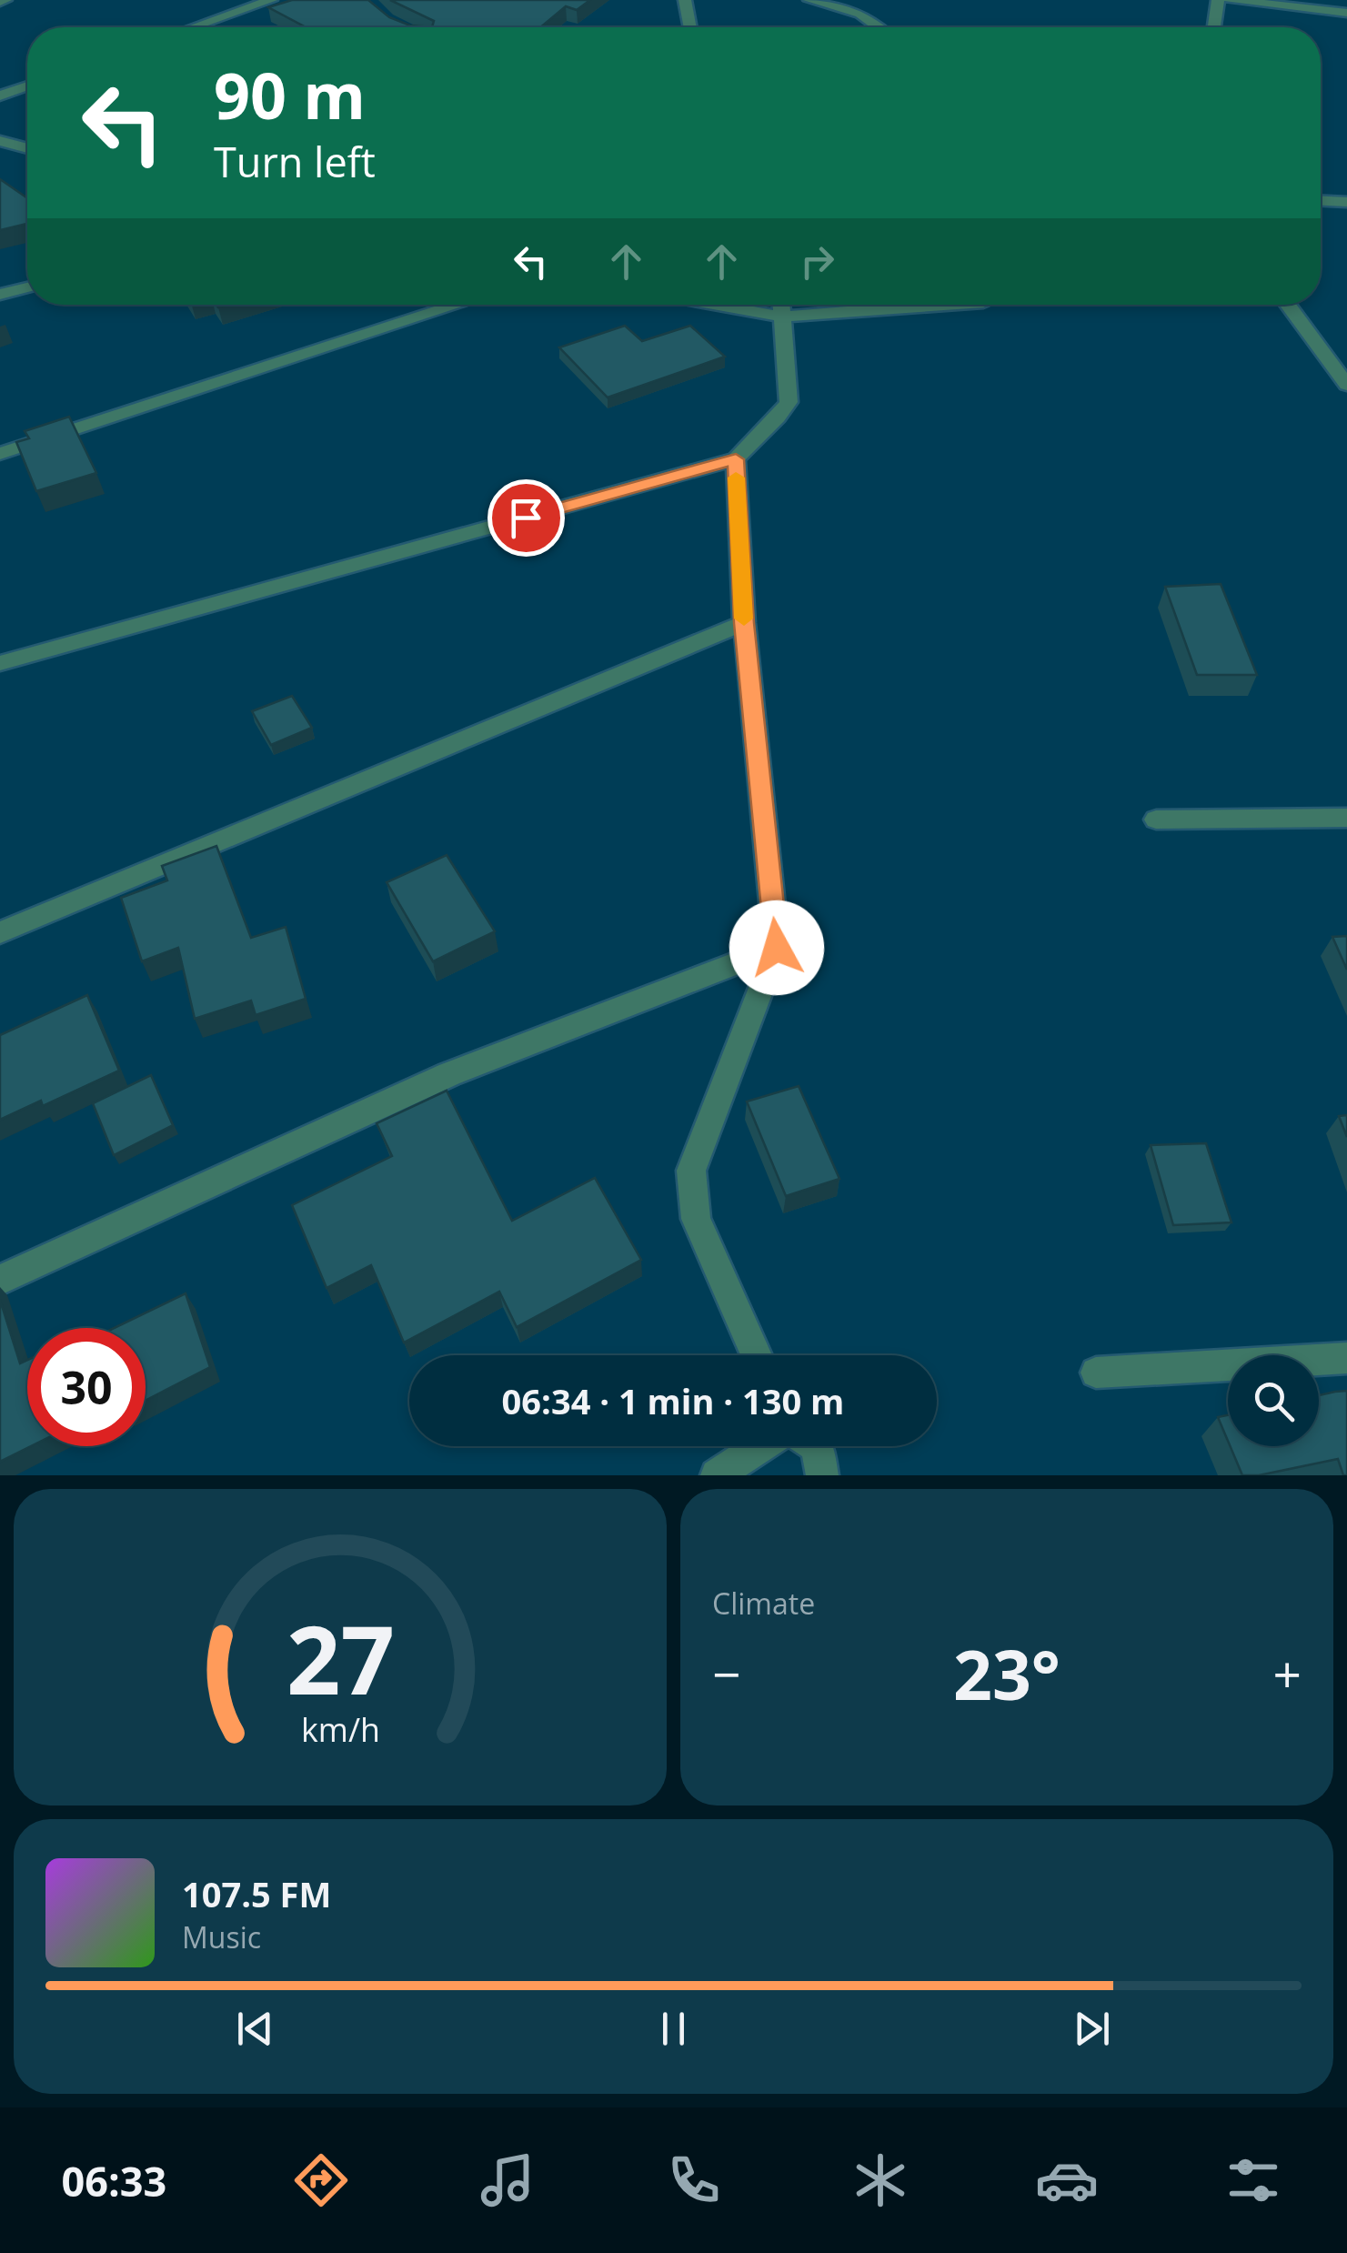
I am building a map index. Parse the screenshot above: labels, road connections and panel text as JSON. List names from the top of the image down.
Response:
{
  "page": {
    "turn": ["90 m", "Turn left"],
    "limit": "30",
    "trip": "06:34 · 1 min · 130 m",
    "tile": "Climate",
    "heat": ["−", "23°", "+"],
    "song": ["107.5 FM", "Music"],
    "tabs": "06:33",
    "gauge": ["27", "km/h"]
  }
}
